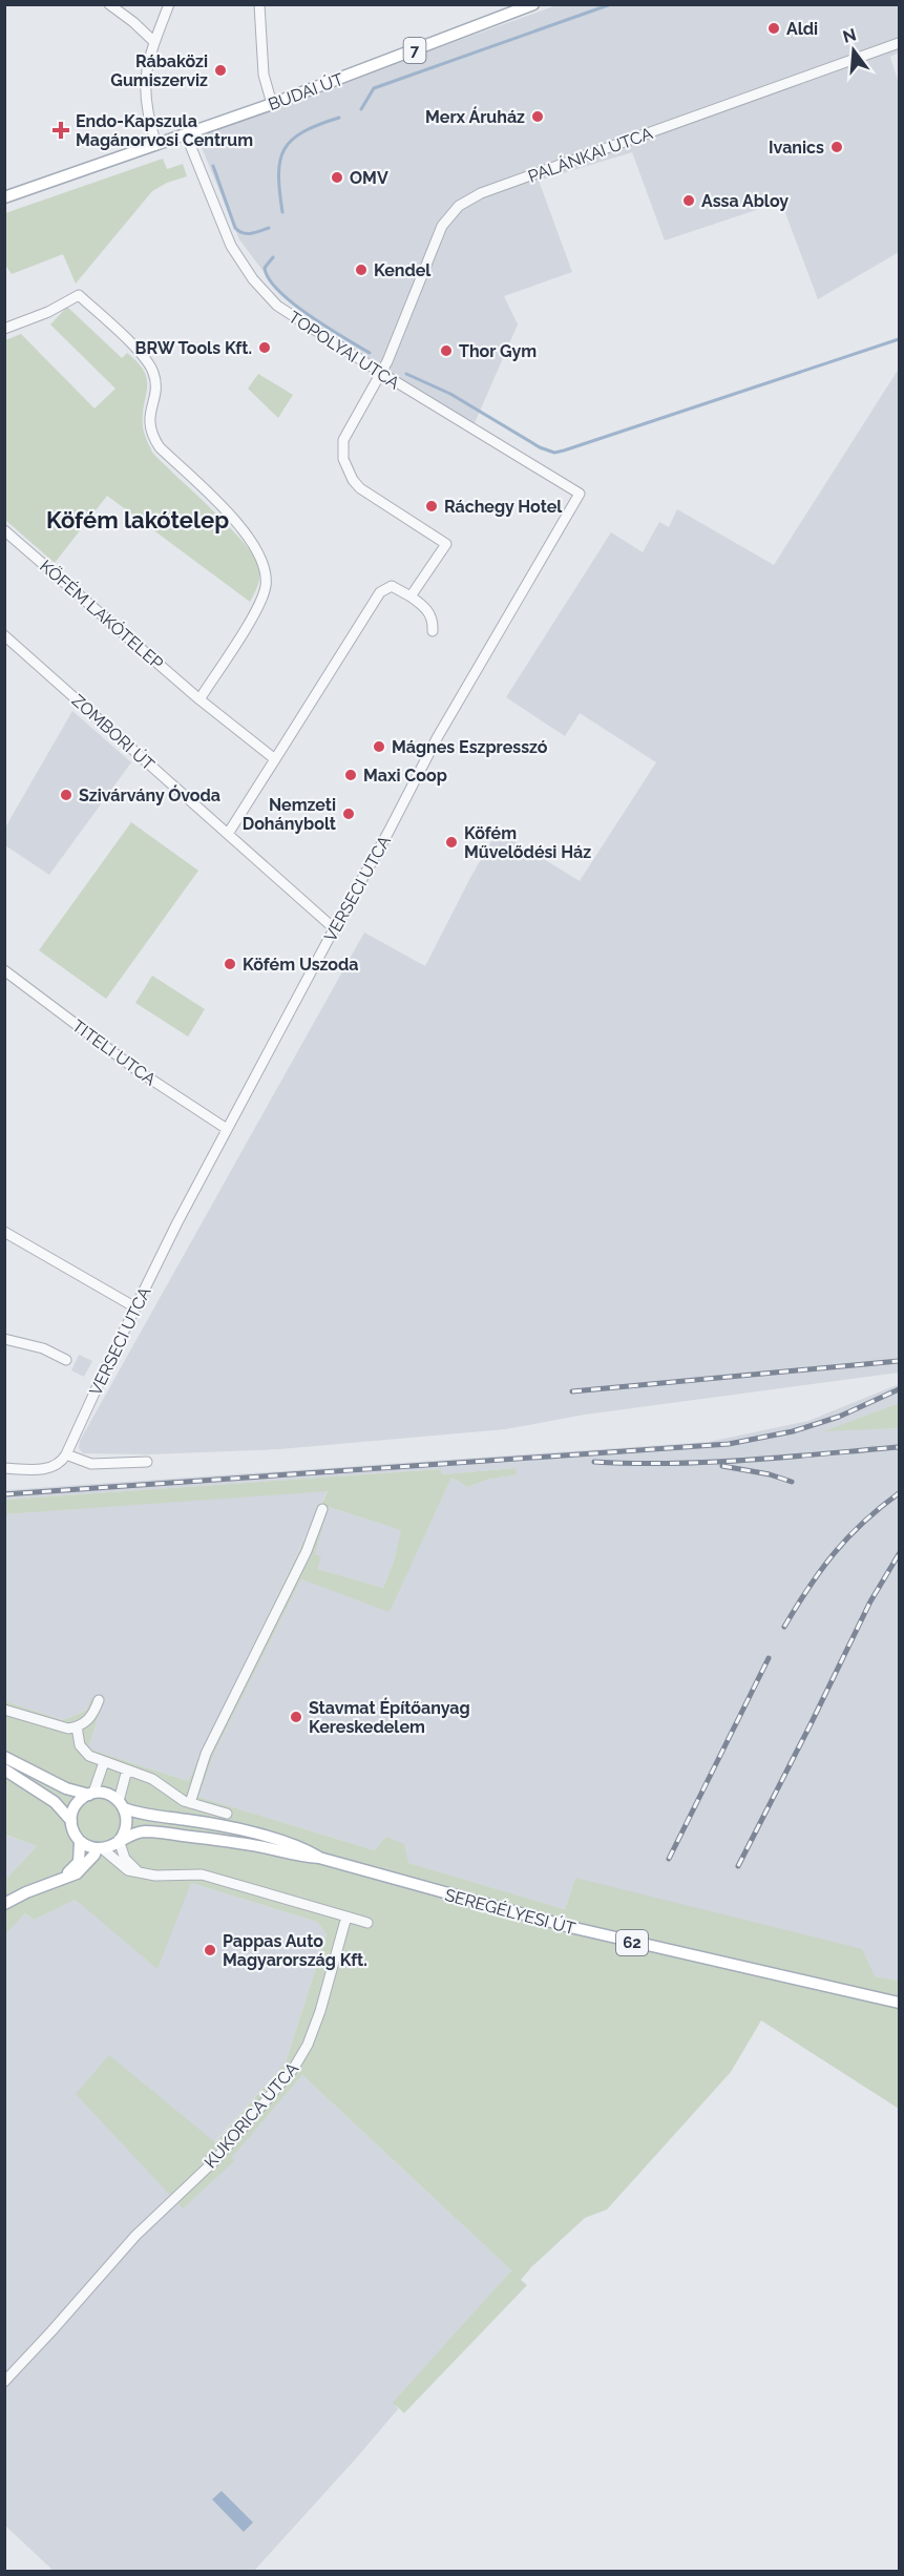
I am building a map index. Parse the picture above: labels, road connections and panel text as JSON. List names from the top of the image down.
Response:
{
  "streets": {
    "main road": [
      "7",
      "BUDAI ÚT",
      "SEREGÉLYESI ÚT",
      "62"
    ],
    "street": [
      "PALÁNKAI UTCA",
      "TOPOLYAI UTCA",
      "KÖFÉM LAKÓTELEP",
      "ZOMBORI ÚT",
      "VERSECI UTCA",
      "TITELI UTCA",
      "KUKORICA UTCA"
    ]
  },
  "crossings": [
    ["BUDAI ÚT", "TOPOLYAI UTCA"],
    ["PALÁNKAI UTCA", "TOPOLYAI UTCA"],
    ["TOPOLYAI UTCA", "VERSECI UTCA"],
    ["ZOMBORI ÚT", "VERSECI UTCA"],
    ["VERSECI UTCA", "TITELI UTCA"],
    ["SEREGÉLYESI ÚT", "62"]
  ],
  "districts": ["Köfém lakótelep"],
  "places": {
    "other": [
      "Aldi",
      "Rábaközi Gumiszerviz",
      "Merx Áruház",
      "Ivanics",
      "OMV",
      "Assa Abloy",
      "Kendel",
      "BRW Tools Kft.",
      "Thor Gym",
      "Ráchegy Hotel",
      "Mágnes Eszpresszó",
      "Maxi Coop",
      "Szivárvány Óvoda",
      "Nemzeti Dohánybolt",
      "Köfém Művelődési Ház",
      "Köfém Uszoda",
      "Stavmat Építőanyag Kereskedelem",
      "Pappas Auto Magyarország Kft."
    ],
    "health": ["Endo-Kapszula Magánorvosi Centrum"]
  },
  "north": "top"
}
